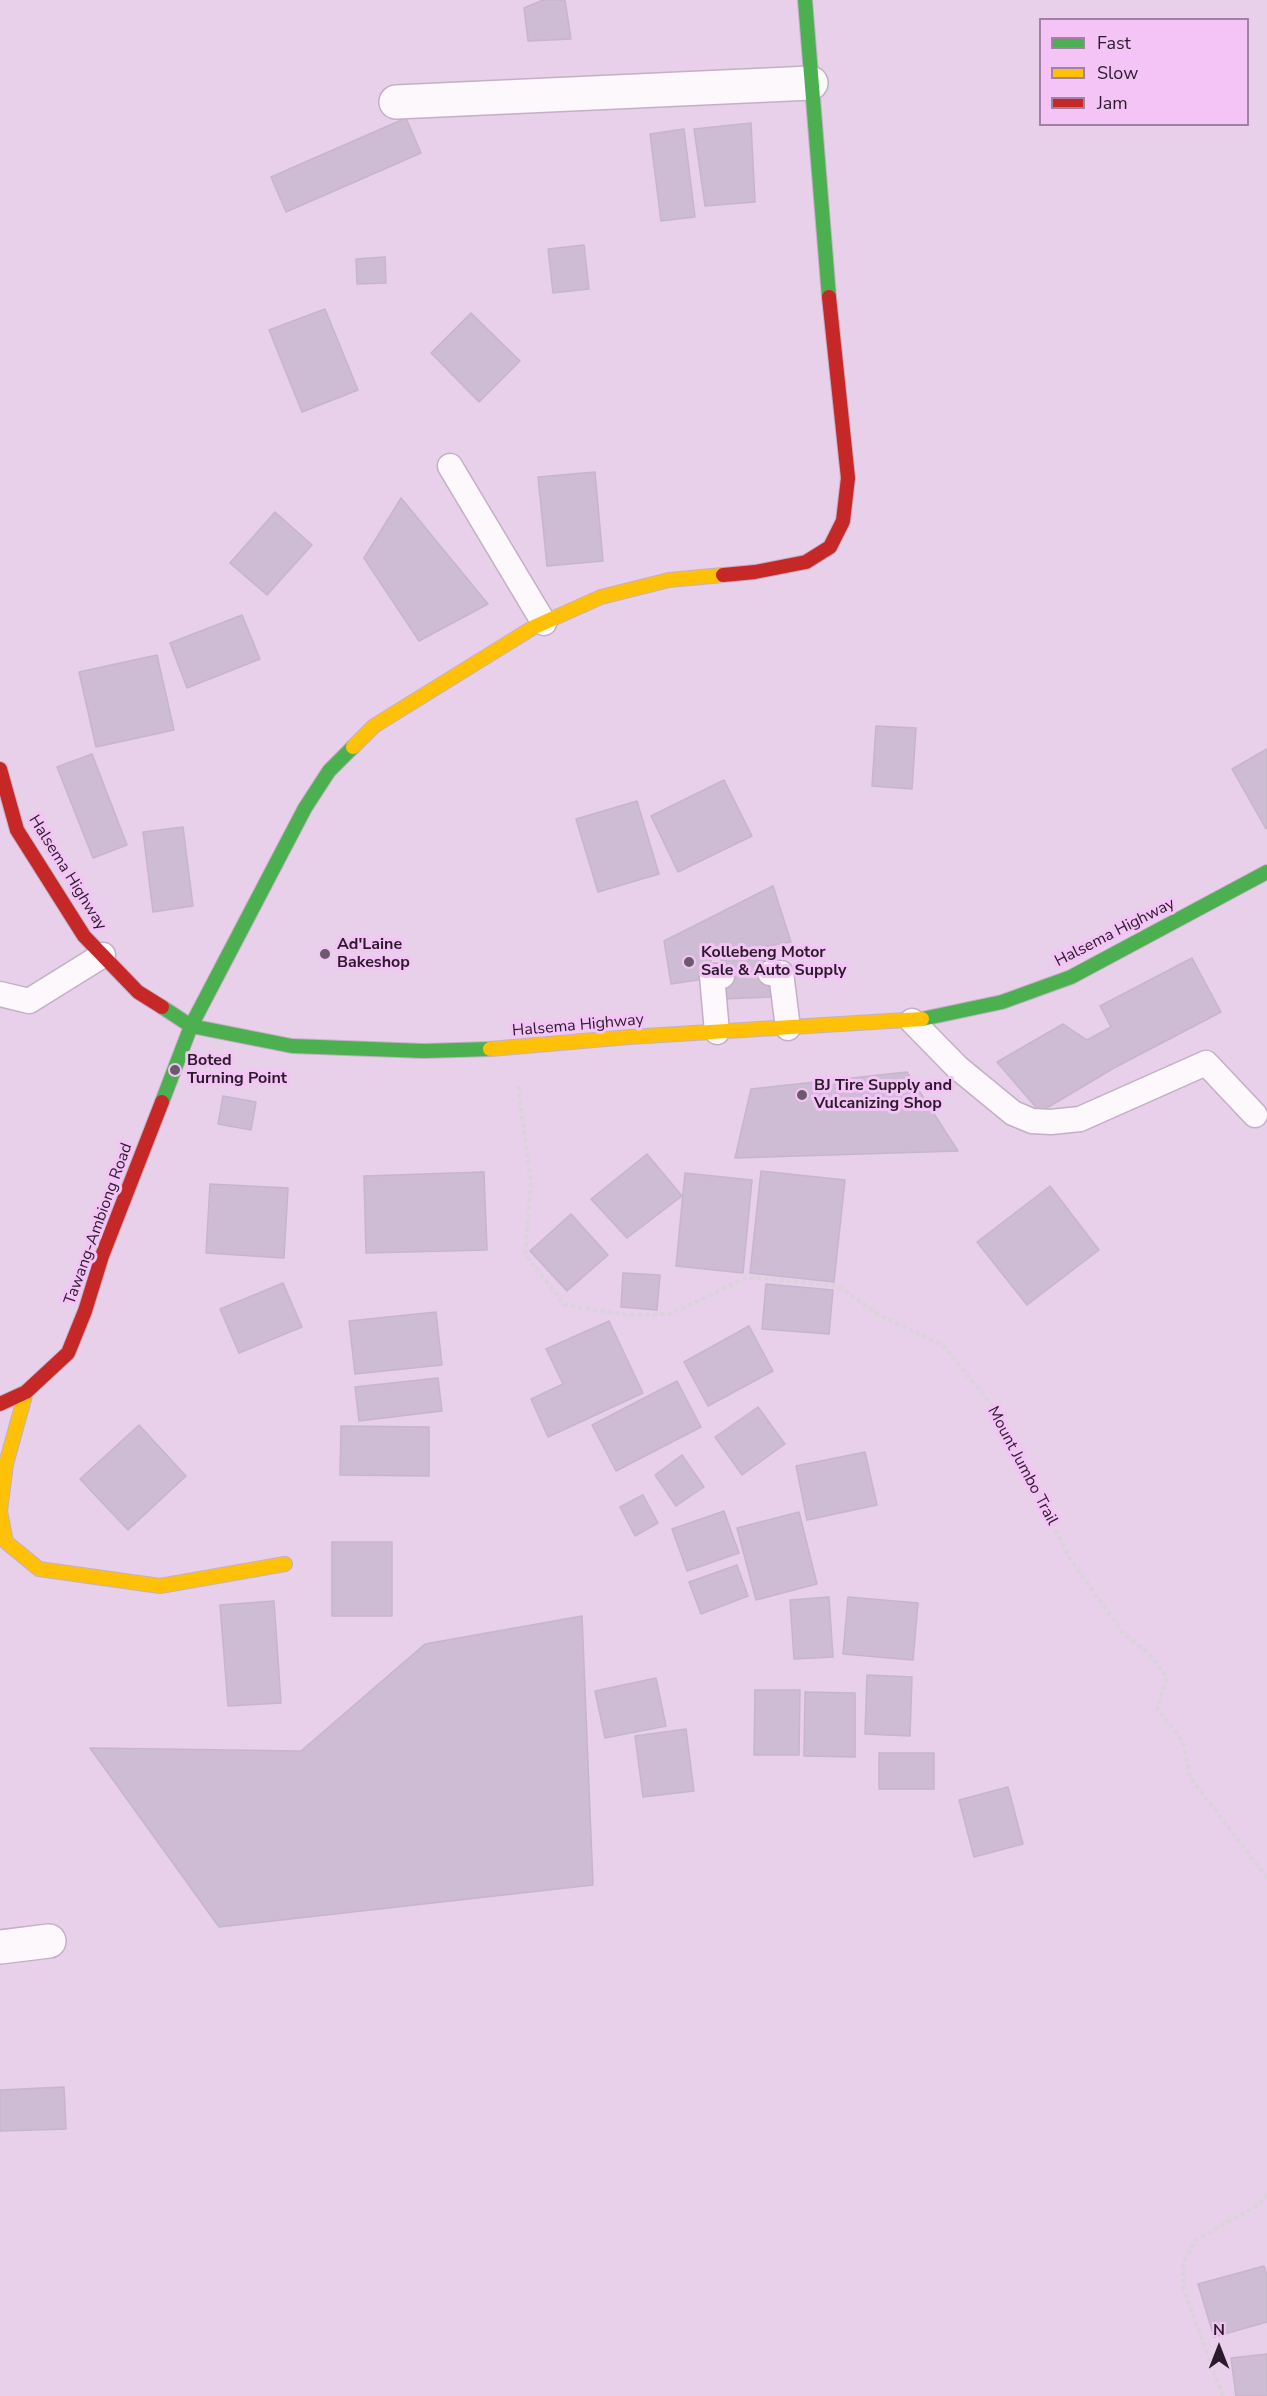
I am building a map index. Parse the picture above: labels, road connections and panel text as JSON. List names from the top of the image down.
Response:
{
  "streets": {
    "main road": ["Halsema Highway", "Tawang-Ambiong Road"],
    "path": ["Mount Jumbo Trail"]
  },
  "crossings": [
    ["Halsema Highway", "Tawang-Ambiong Road"],
    ["Halsema Highway", "Mount Jumbo Trail"]
  ],
  "places": [
    "Ad'Laine Bakeshop",
    "Kollebeng Motor Sale & Auto Supply",
    "Boted Turning Point",
    "BJ Tire Supply and Vulcanizing Shop"
  ],
  "legend": ["Fast", "Slow", "Jam"],
  "north": "top"
}
